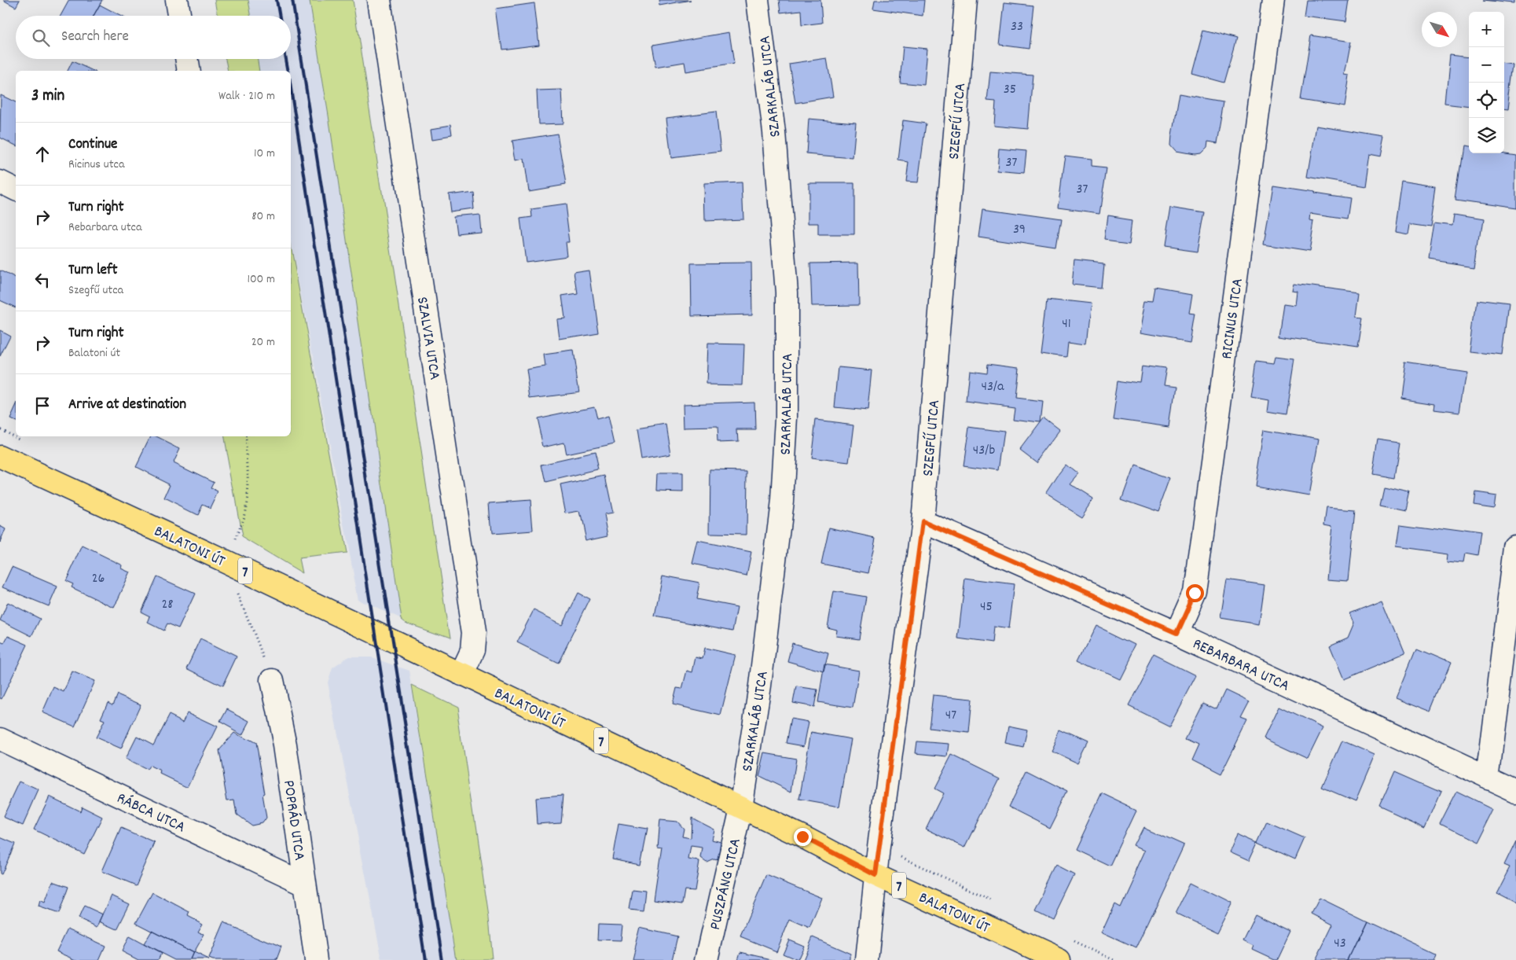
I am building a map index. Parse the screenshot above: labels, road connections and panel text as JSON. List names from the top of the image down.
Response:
{
  "streets": {
    "main road": ["BALATONI ÚT", "7"],
    "street": [
      "SZARKALÁB UTCA",
      "SZEGFŰ UTCA",
      "RICINUS UTCA",
      "SZALVIA UTCA",
      "REBARBARA UTCA",
      "RÁBCA UTCA",
      "POPRÁD UTCA",
      "PUSZPÁNG UTCA"
    ]
  },
  "crossings": [
    ["SZARKALÁB UTCA", "BALATONI ÚT"],
    ["SZARKALÁB UTCA", "PUSZPÁNG UTCA"],
    ["SZEGFŰ UTCA", "BALATONI ÚT"],
    ["SZEGFŰ UTCA", "REBARBARA UTCA"],
    ["RICINUS UTCA", "REBARBARA UTCA"],
    ["SZALVIA UTCA", "BALATONI ÚT"],
    ["BALATONI ÚT", "PUSZPÁNG UTCA"],
    ["RÁBCA UTCA", "POPRÁD UTCA"]
  ],
  "house_numbers": [
    "33",
    "35",
    "37",
    "37",
    "39",
    "41",
    "43/a",
    "43/b",
    "26",
    "28",
    "45",
    "47",
    "43"
  ],
  "north": "bottom right",
  "page": {
    "map_buttons": ["+", "−"],
    "search": "Search here",
    "heading": ["3 min", "Walk · 210 m"],
    "list": [
      ["Continue", "Ricinus utca", "10 m"],
      ["Turn right", "Rebarbara utca", "80 m"],
      ["Turn left", "Szegfű utca", "100 m"],
      ["Turn right", "Balatoni út", "20 m"],
      "Arrive at destination"
    ]
  }
}
